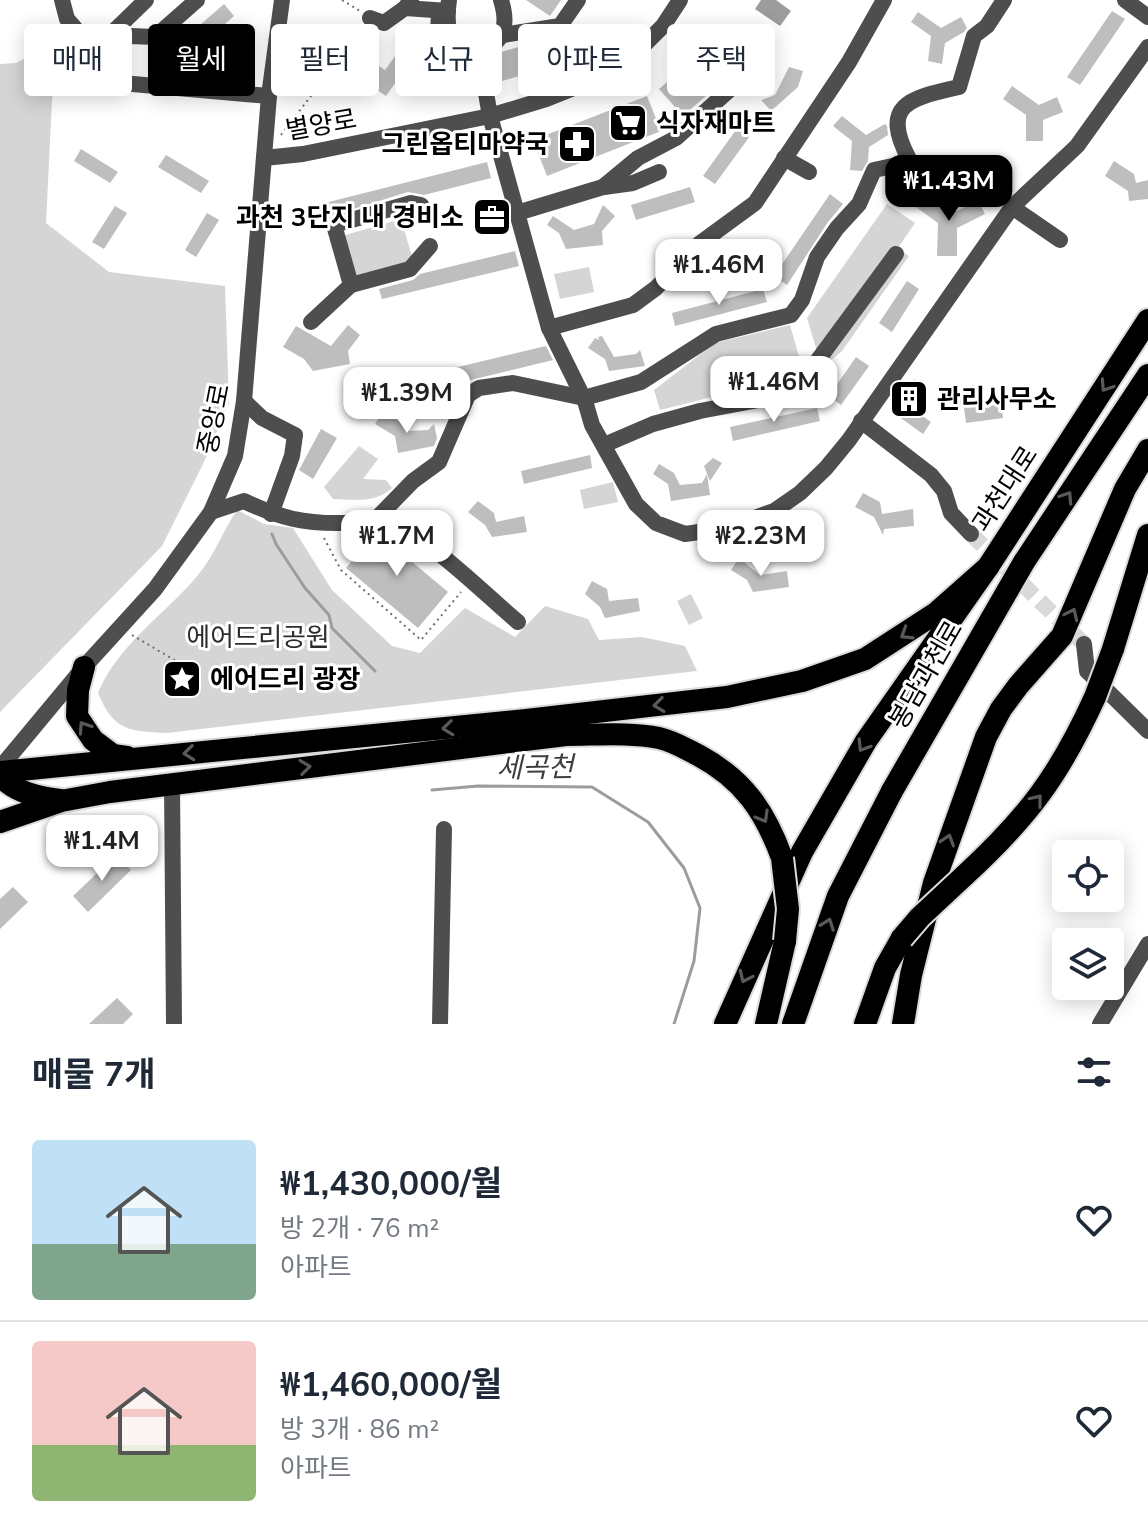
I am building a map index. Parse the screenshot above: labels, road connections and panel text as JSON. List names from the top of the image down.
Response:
{
  "streets": {
    "highway": ["과천대로", "봉담과천로"],
    "street": ["별양로", "중앙로"]
  },
  "crossings": [
    ["별양로", "중앙로"]
  ],
  "water": ["세곡천"],
  "parks": ["에어드리공원"],
  "places": {
    "supermarket": ["식자재마트"],
    "pharmacy": ["그린옵티마약국"],
    "office": ["과천 3단지 내 경비소"],
    "building": ["관리사무소"],
    "place": ["에어드리 광장"]
  },
  "page": {
    "chip": [
      "매매",
      "월세",
      "필터",
      "신규",
      "아파트",
      "주택"
    ],
    "price": [
      "₩1.43M",
      "₩1.46M",
      "₩1.46M",
      "₩1.39M",
      "₩1.7M",
      "₩2.23M",
      "₩1.4M"
    ],
    "heading": "매물 7개",
    "list": [
      {
        "name": "₩1,430,000/월",
        "note": "방 2개 · 76 m² · 아파트"
      },
      {
        "name": "₩1,460,000/월",
        "note": "방 3개 · 86 m² · 아파트"
      }
    ]
  }
}
